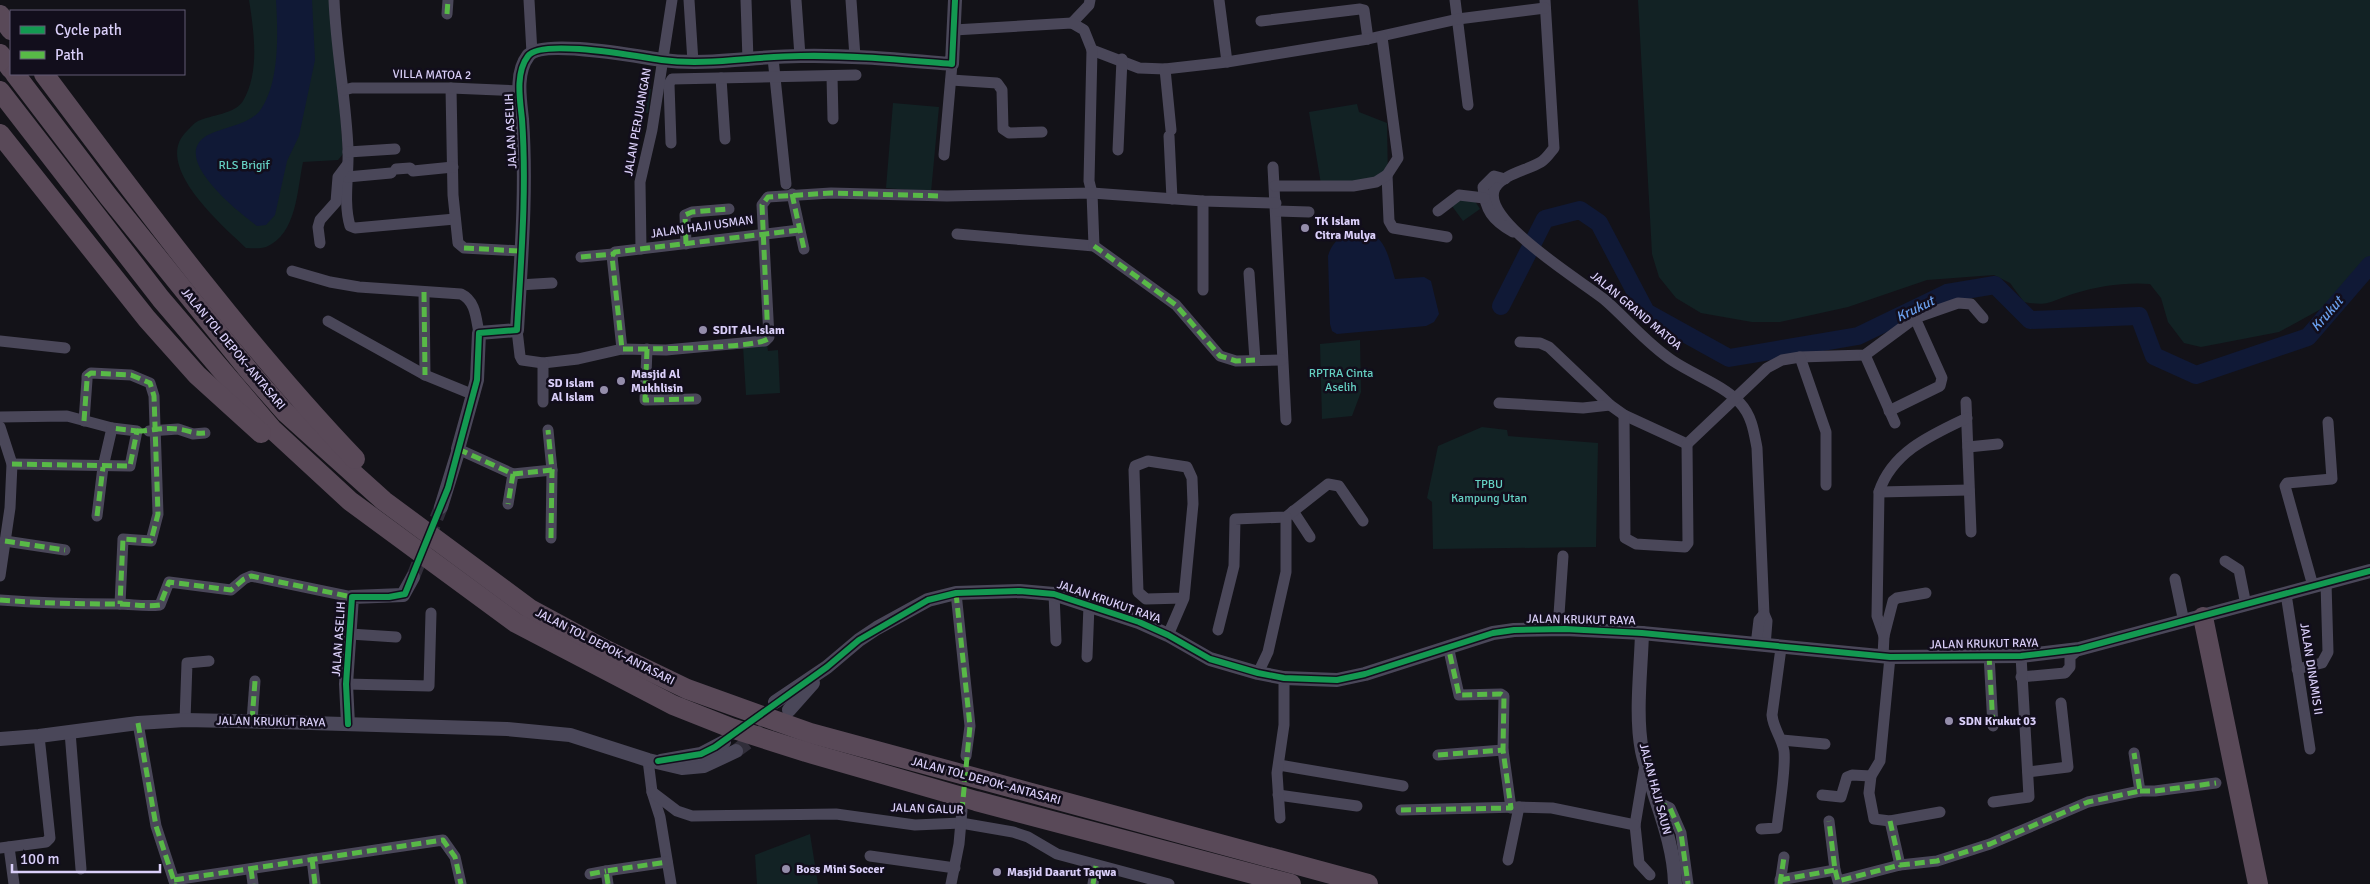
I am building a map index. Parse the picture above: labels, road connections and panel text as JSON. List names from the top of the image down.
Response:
{
  "streets": {
    "highway": ["JALAN TOL DEPOK–ANTASARI"],
    "street": [
      "VILLA MATOA 2",
      "JALAN PERJUANGAN",
      "JALAN ASELIH",
      "JALAN HAJI USMAN",
      "JALAN GRAND MATOA",
      "JALAN KRUKUT RAYA",
      "JALAN DINAMIS II",
      "JALAN HAJI SAUN",
      "JALAN GALUR"
    ]
  },
  "crossings": [
    ["VILLA MATOA 2", "JALAN ASELIH"],
    ["JALAN PERJUANGAN", "JALAN HAJI USMAN"],
    ["JALAN ASELIH", "JALAN KRUKUT RAYA"],
    ["JALAN GRAND MATOA", "JALAN KRUKUT RAYA"],
    ["JALAN KRUKUT RAYA", "JALAN DINAMIS II"],
    ["JALAN KRUKUT RAYA", "JALAN HAJI SAUN"]
  ],
  "water": ["Krukut"],
  "parks": ["RLS Brigif", "RPTRA Cinta Aselih", "TPBU Kampung Utan"],
  "places": [
    "TK Islam Citra Mulya",
    "SDIT Al-Islam",
    "Masjid Al Mukhlisin",
    "SD Islam Al Islam",
    "SDN Krukut 03",
    "Boss Mini Soccer",
    "Masjid Daarut Taqwa"
  ],
  "legend": ["Cycle path", "Path"],
  "scale_bar": "100 m"
}
